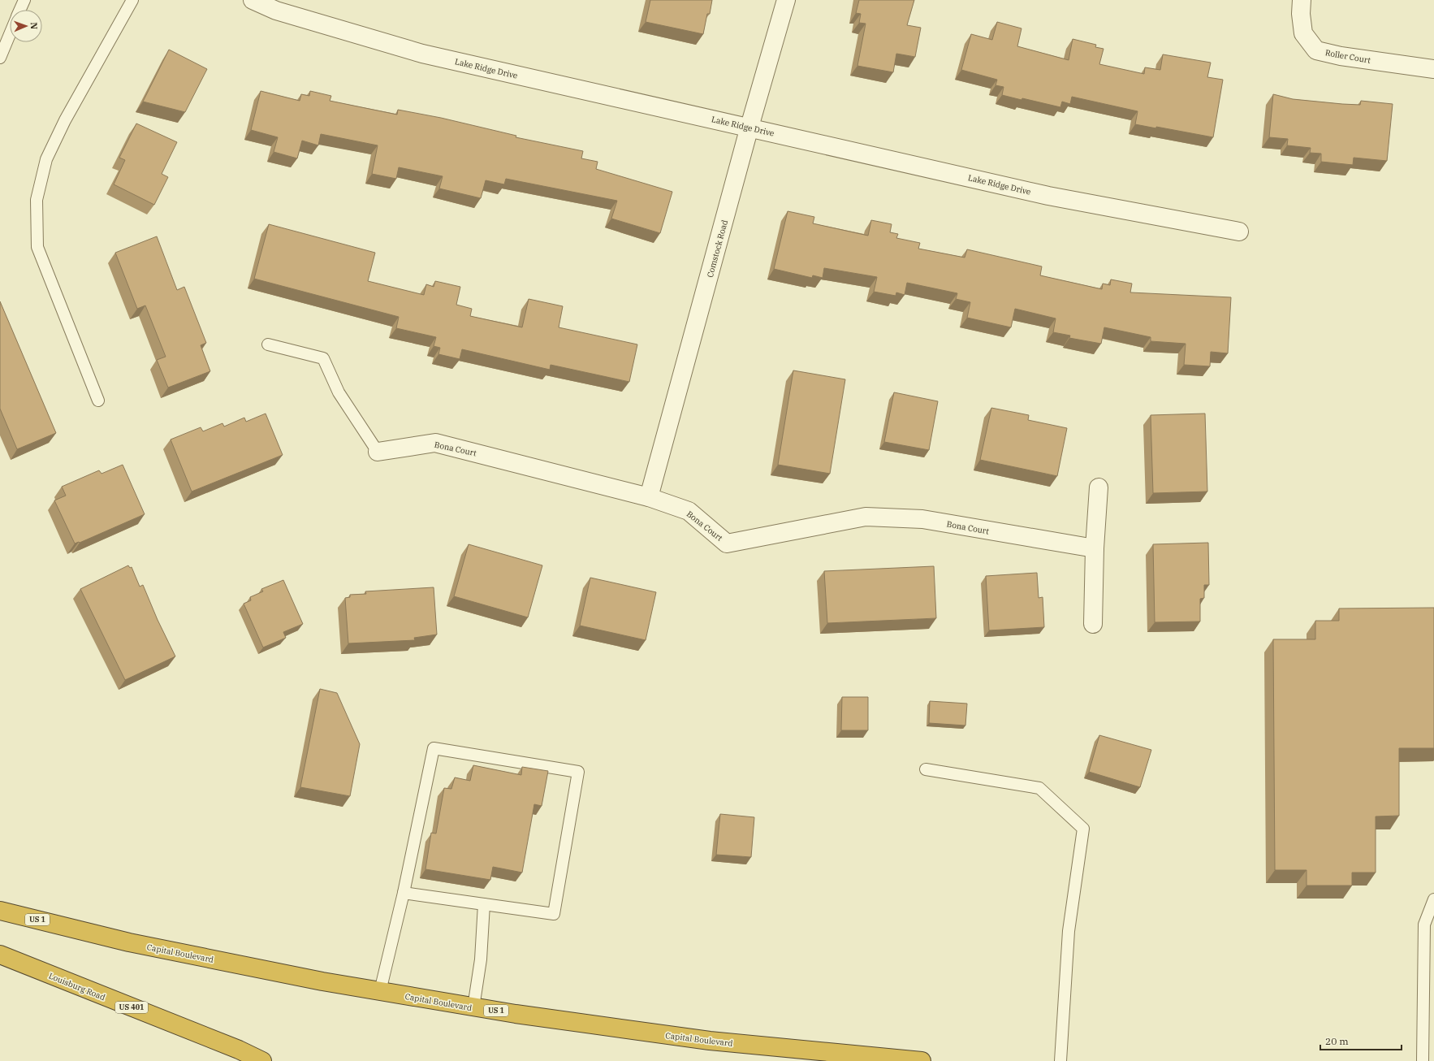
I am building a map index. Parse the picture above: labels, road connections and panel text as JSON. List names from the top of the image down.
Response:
{
  "streets": {
    "highway": [
      "US 1",
      "Capital Boulevard",
      "Louisburg Road",
      "US 401"
    ],
    "street": [
      "Roller Court",
      "Lake Ridge Drive",
      "Comstock Road",
      "Bona Court"
    ]
  },
  "crossings": [
    ["Lake Ridge Drive", "Comstock Road"],
    ["Comstock Road", "Bona Court"]
  ],
  "scale_bar": "20 m",
  "north": "right"
}
